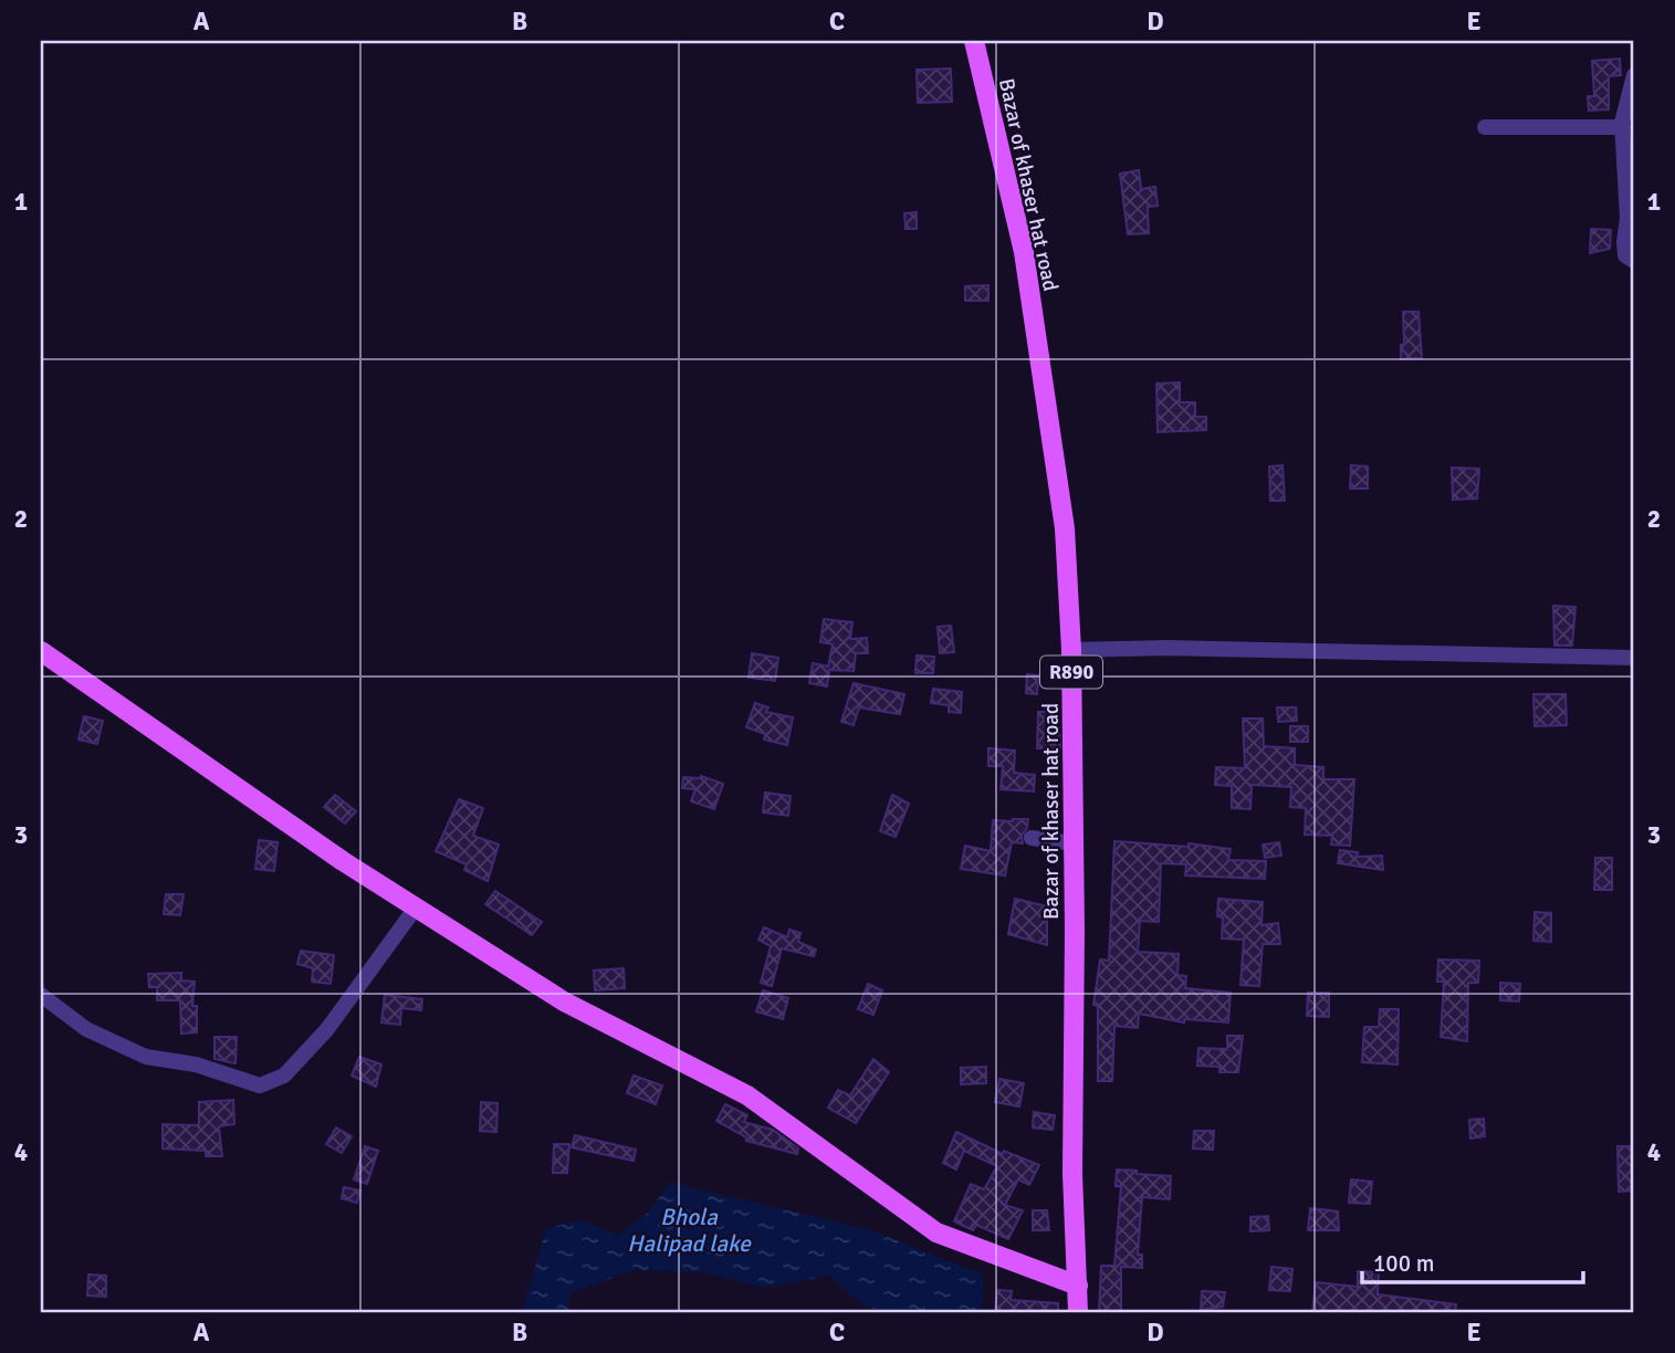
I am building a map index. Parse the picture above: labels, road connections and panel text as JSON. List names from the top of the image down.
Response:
{
  "streets": {
    "main road": ["Bazar of khaser hat road", "R890"]
  },
  "water": ["Bhola Halipad lake"],
  "scale_bar": "100 m",
  "grid": {
    "columns": [
      "A",
      "B",
      "C",
      "D",
      "E"
    ],
    "rows": [
      "1",
      "2",
      "3",
      "4"
    ]
  }
}
